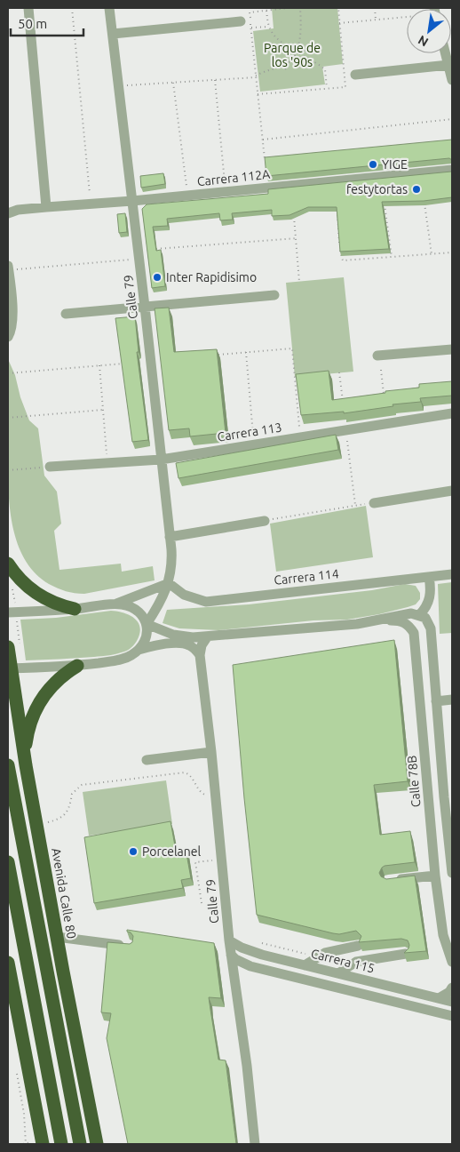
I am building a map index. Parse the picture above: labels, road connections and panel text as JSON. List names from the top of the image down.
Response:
{
  "streets": {
    "highway": ["Avenida Calle 80"],
    "street": [
      "Carrera 112A",
      "Calle 79",
      "Carrera 113",
      "Carrera 114",
      "Calle 78B",
      "Carrera 115"
    ]
  },
  "crossings": [
    ["Carrera 112A", "Calle 79"],
    ["Calle 79", "Carrera 113"],
    ["Calle 79", "Carrera 114"],
    ["Calle 79", "Carrera 115"]
  ],
  "parks": ["Parque de los '90s"],
  "places": [
    "YIGE",
    "festytortas",
    "Inter Rapidisimo",
    "Porcelanel"
  ],
  "scale_bar": "50 m",
  "north": "bottom left"
}
